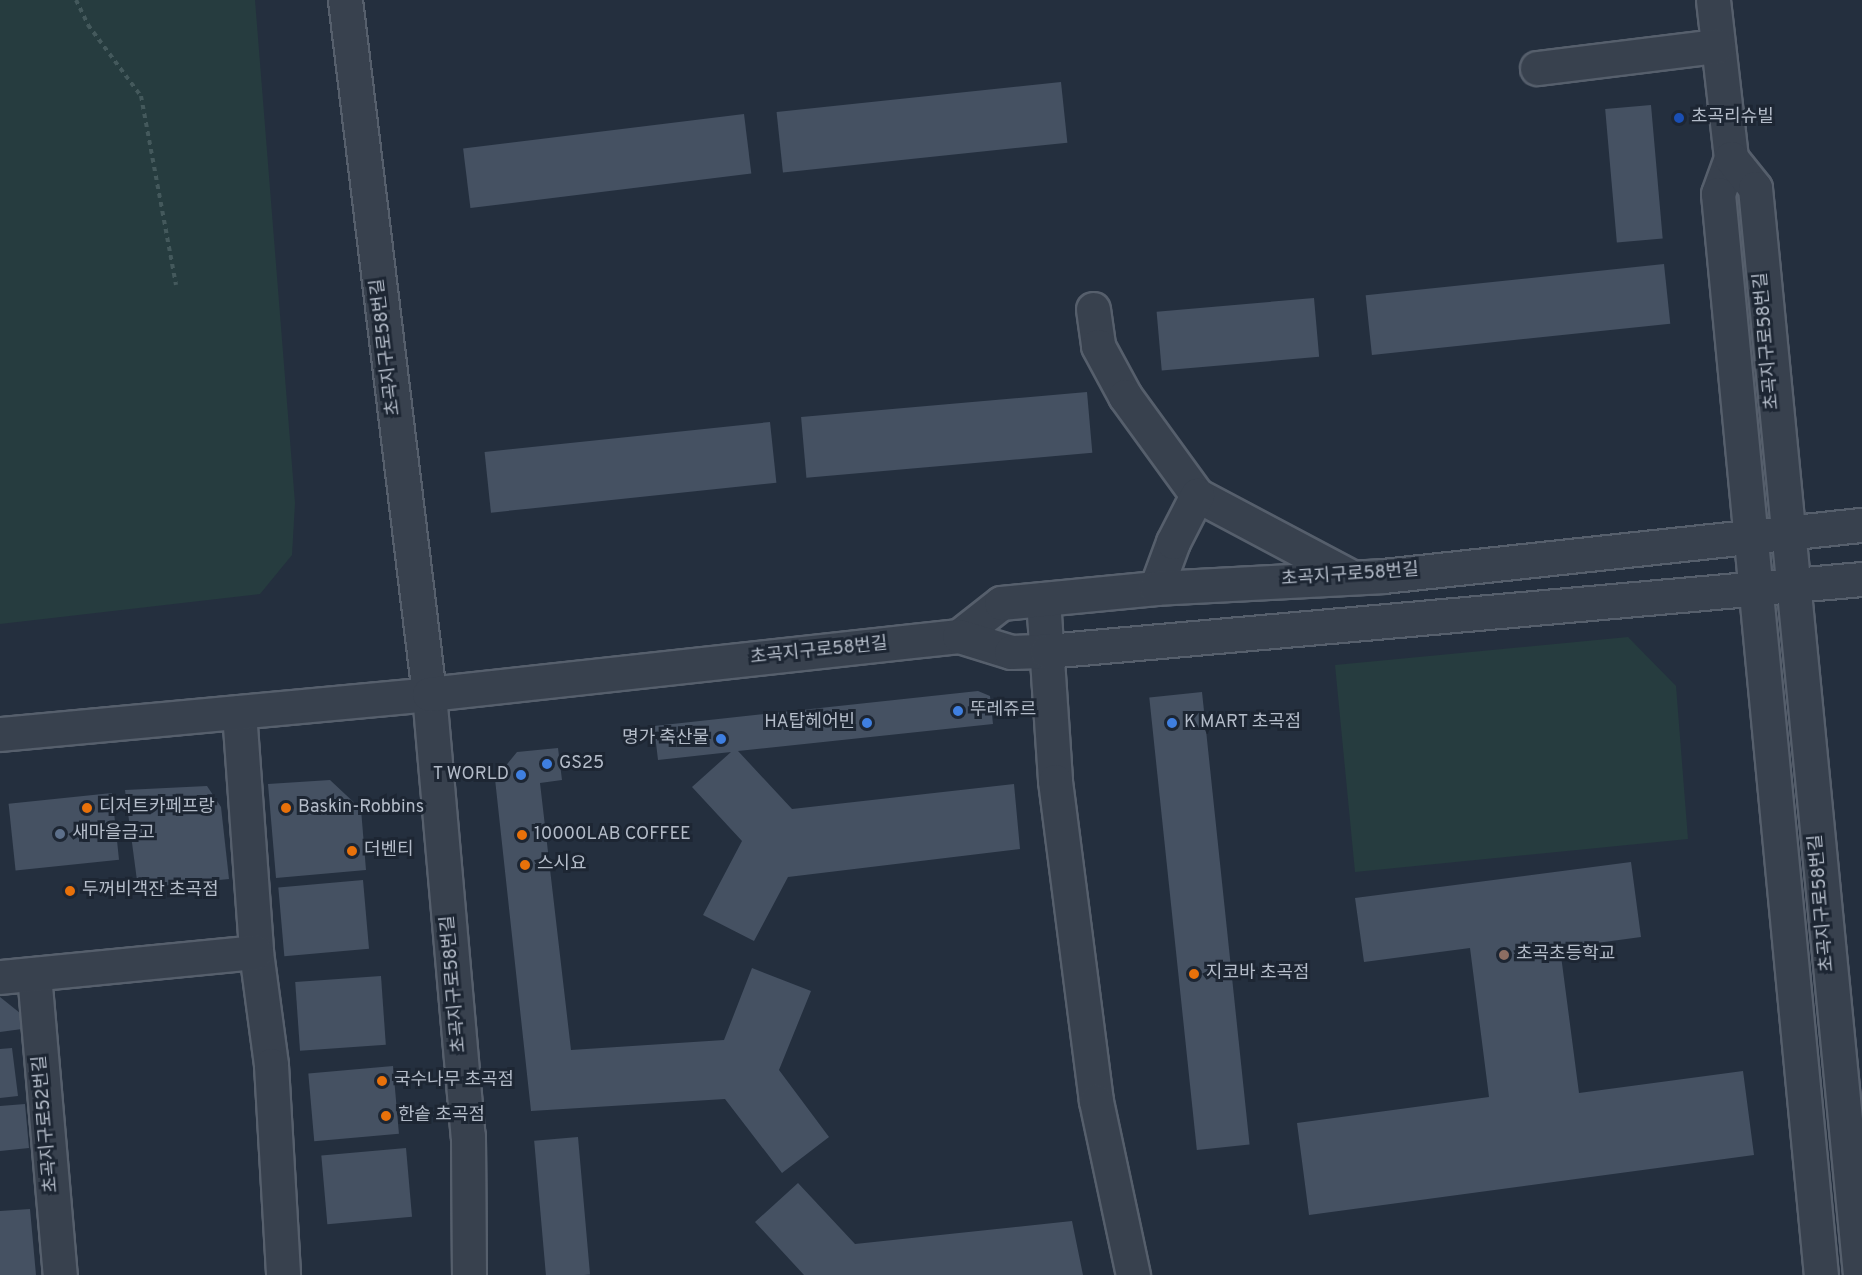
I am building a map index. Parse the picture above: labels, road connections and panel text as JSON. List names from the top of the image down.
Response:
{
  "streets": {
    "street": ["초곡지구로58번길", "초곡지구로52번길"]
  },
  "places": [
    "초곡리슈빌",
    "뚜레쥬르",
    "HA탑헤어빈",
    "K MART 초곡점",
    "명가 축산물",
    "GS25",
    "T WORLD",
    "디저트카페프랑",
    "Baskin-Robbins",
    "새마을금고",
    "10000LAB COFFEE",
    "더벤티",
    "스시요",
    "두꺼비객잔 초곡점",
    "초곡초등학교",
    "지코바 초곡점",
    "국수나무 초곡점",
    "한솥 초곡점"
  ]
}
